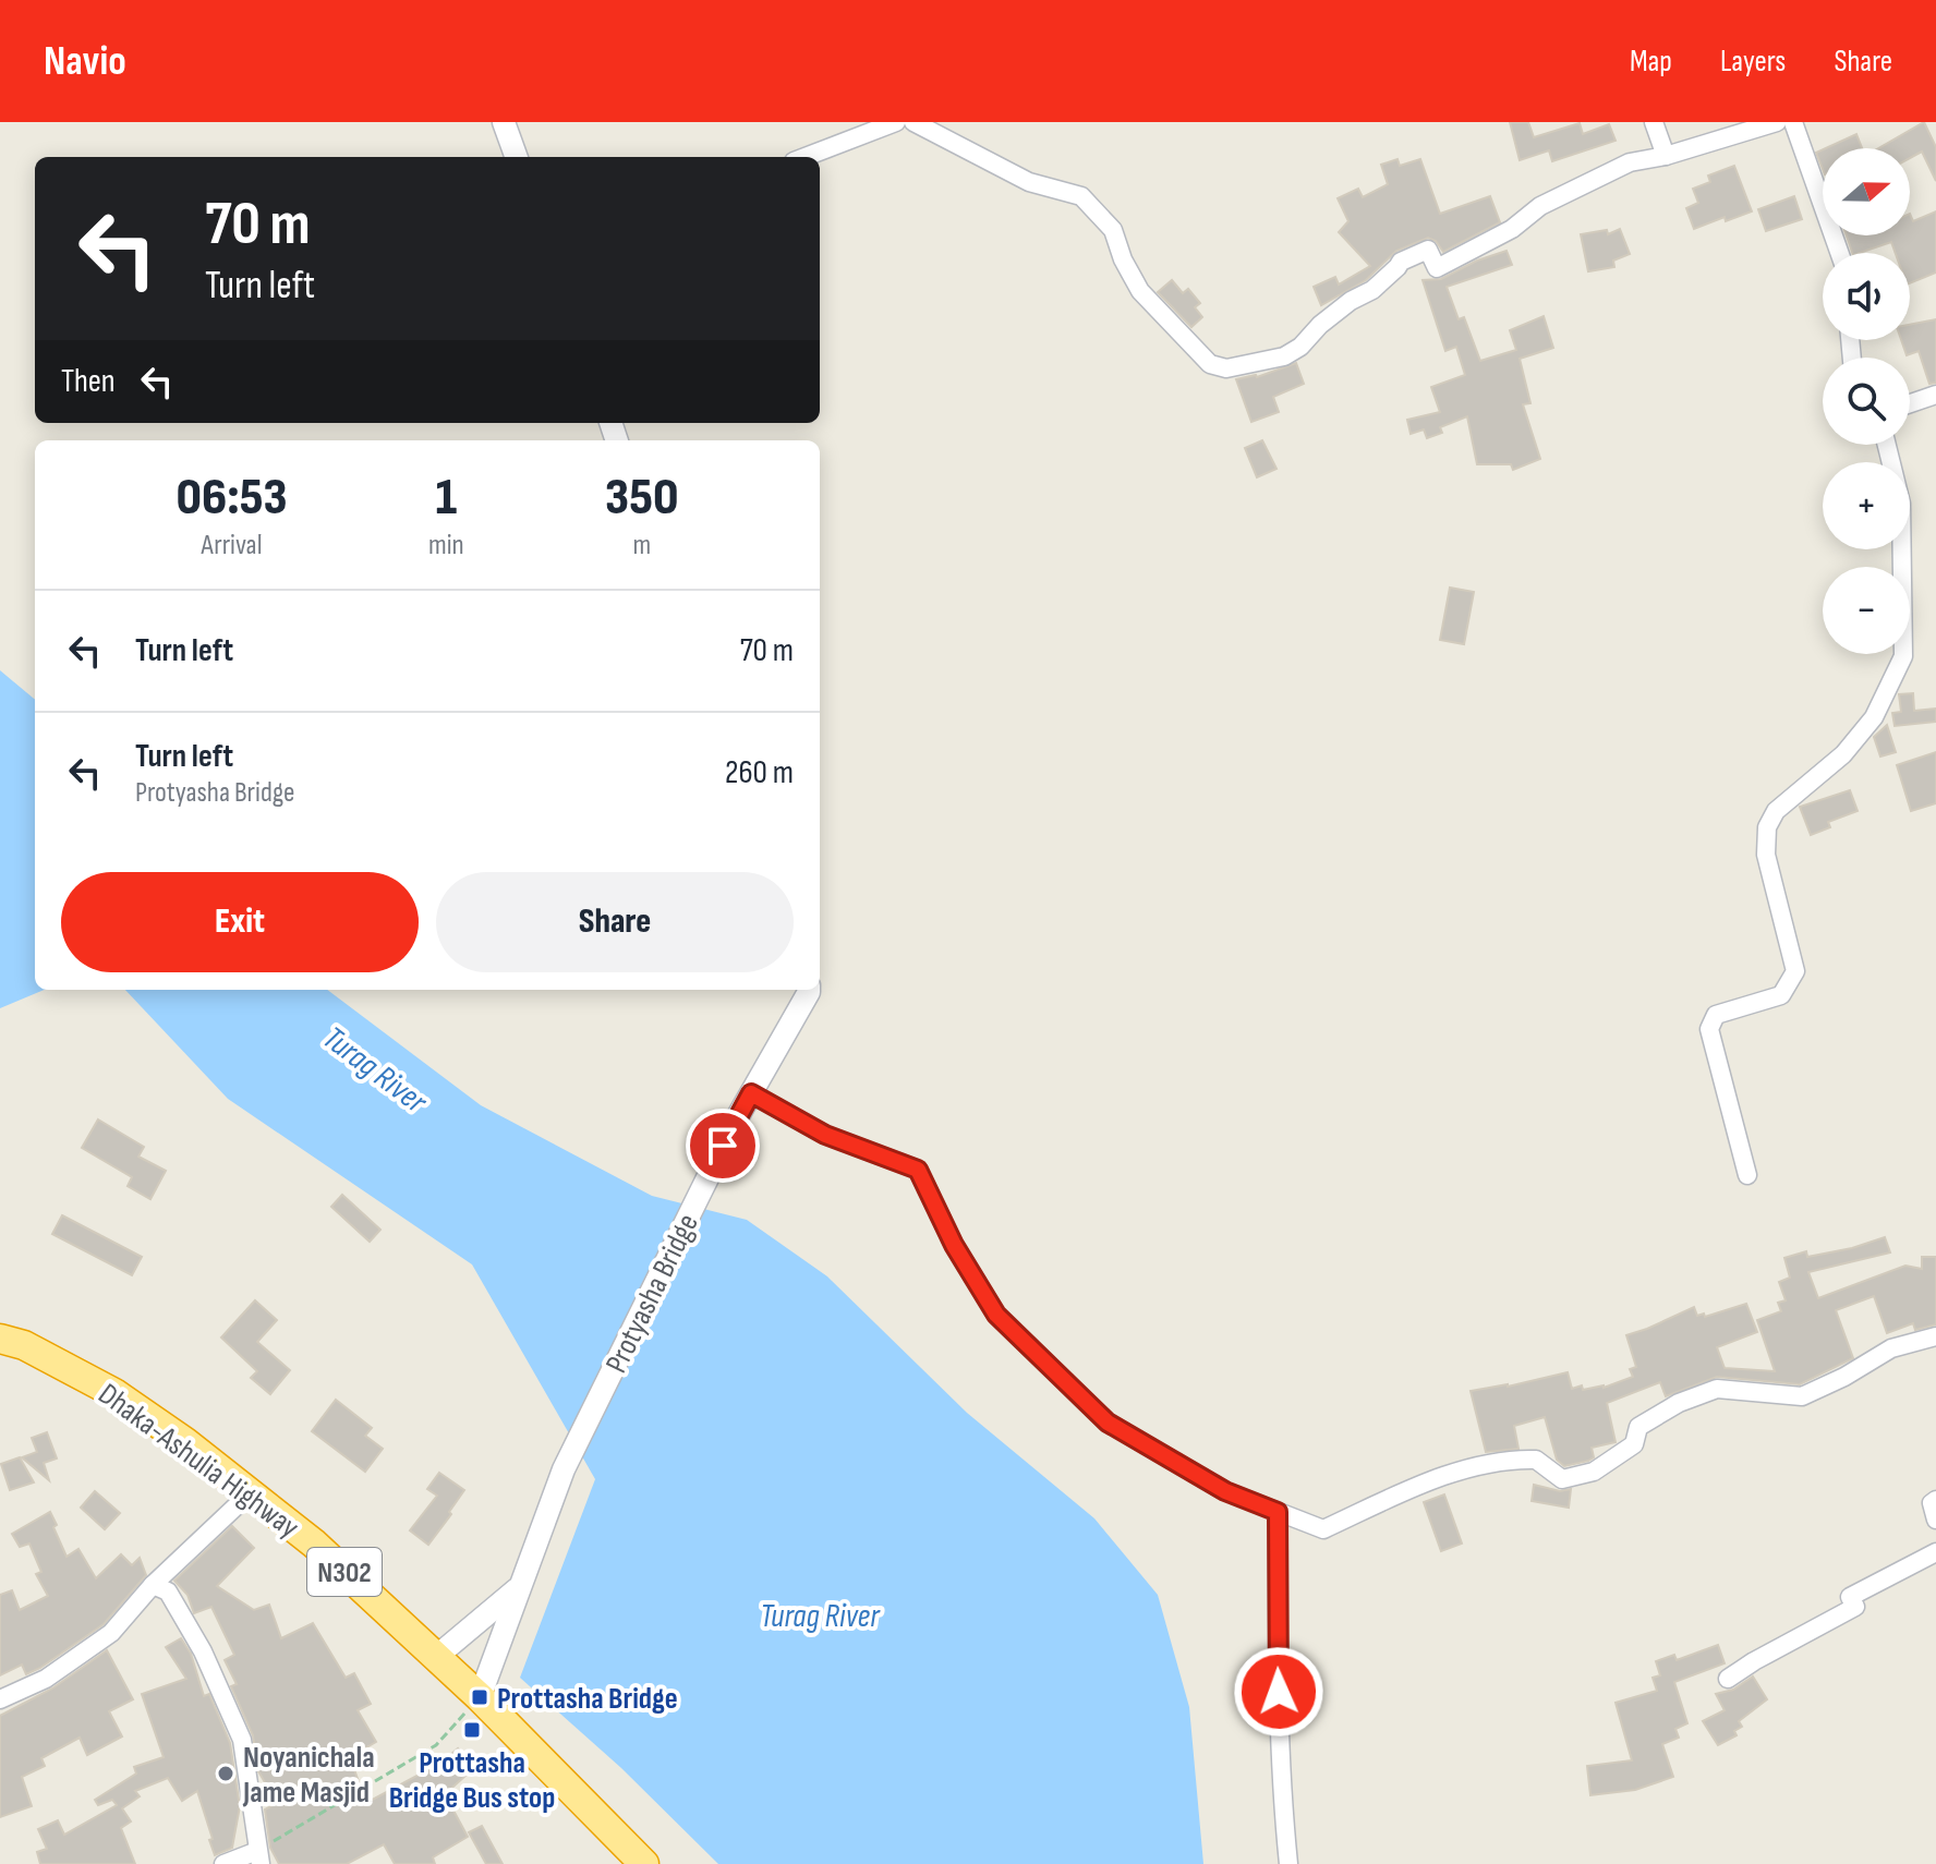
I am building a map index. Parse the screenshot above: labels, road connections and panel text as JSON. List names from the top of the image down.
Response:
{
  "streets": {
    "highway": ["Dhaka-Ashulia Highway", "N302"],
    "street": ["Protyasha Bridge"]
  },
  "crossings": [
    ["Protyasha Bridge", "Dhaka-Ashulia Highway"]
  ],
  "water": ["Turag River"],
  "places": {
    "transit": ["Prottasha Bridge", "Prottasha Bridge Bus stop"],
    "other": ["Noyanichala Jame Masjid"]
  },
  "north": "right",
  "page": {
    "header": "Navio",
    "nav": ["Map", "Layers", "Share"],
    "map_buttons": ["+", "−"],
    "turn": ["70 m", "Turn left"],
    "then": "Then",
    "eta": [
      "06:53",
      "Arrival",
      "1",
      "min",
      "350",
      "m"
    ],
    "list": [
      {
        "name": "Turn left",
        "value": "70 m"
      },
      {
        "name": "Turn left",
        "note": "Protyasha Bridge",
        "value": "260 m"
      }
    ],
    "buttons": ["Exit", "Share"]
  }
}
